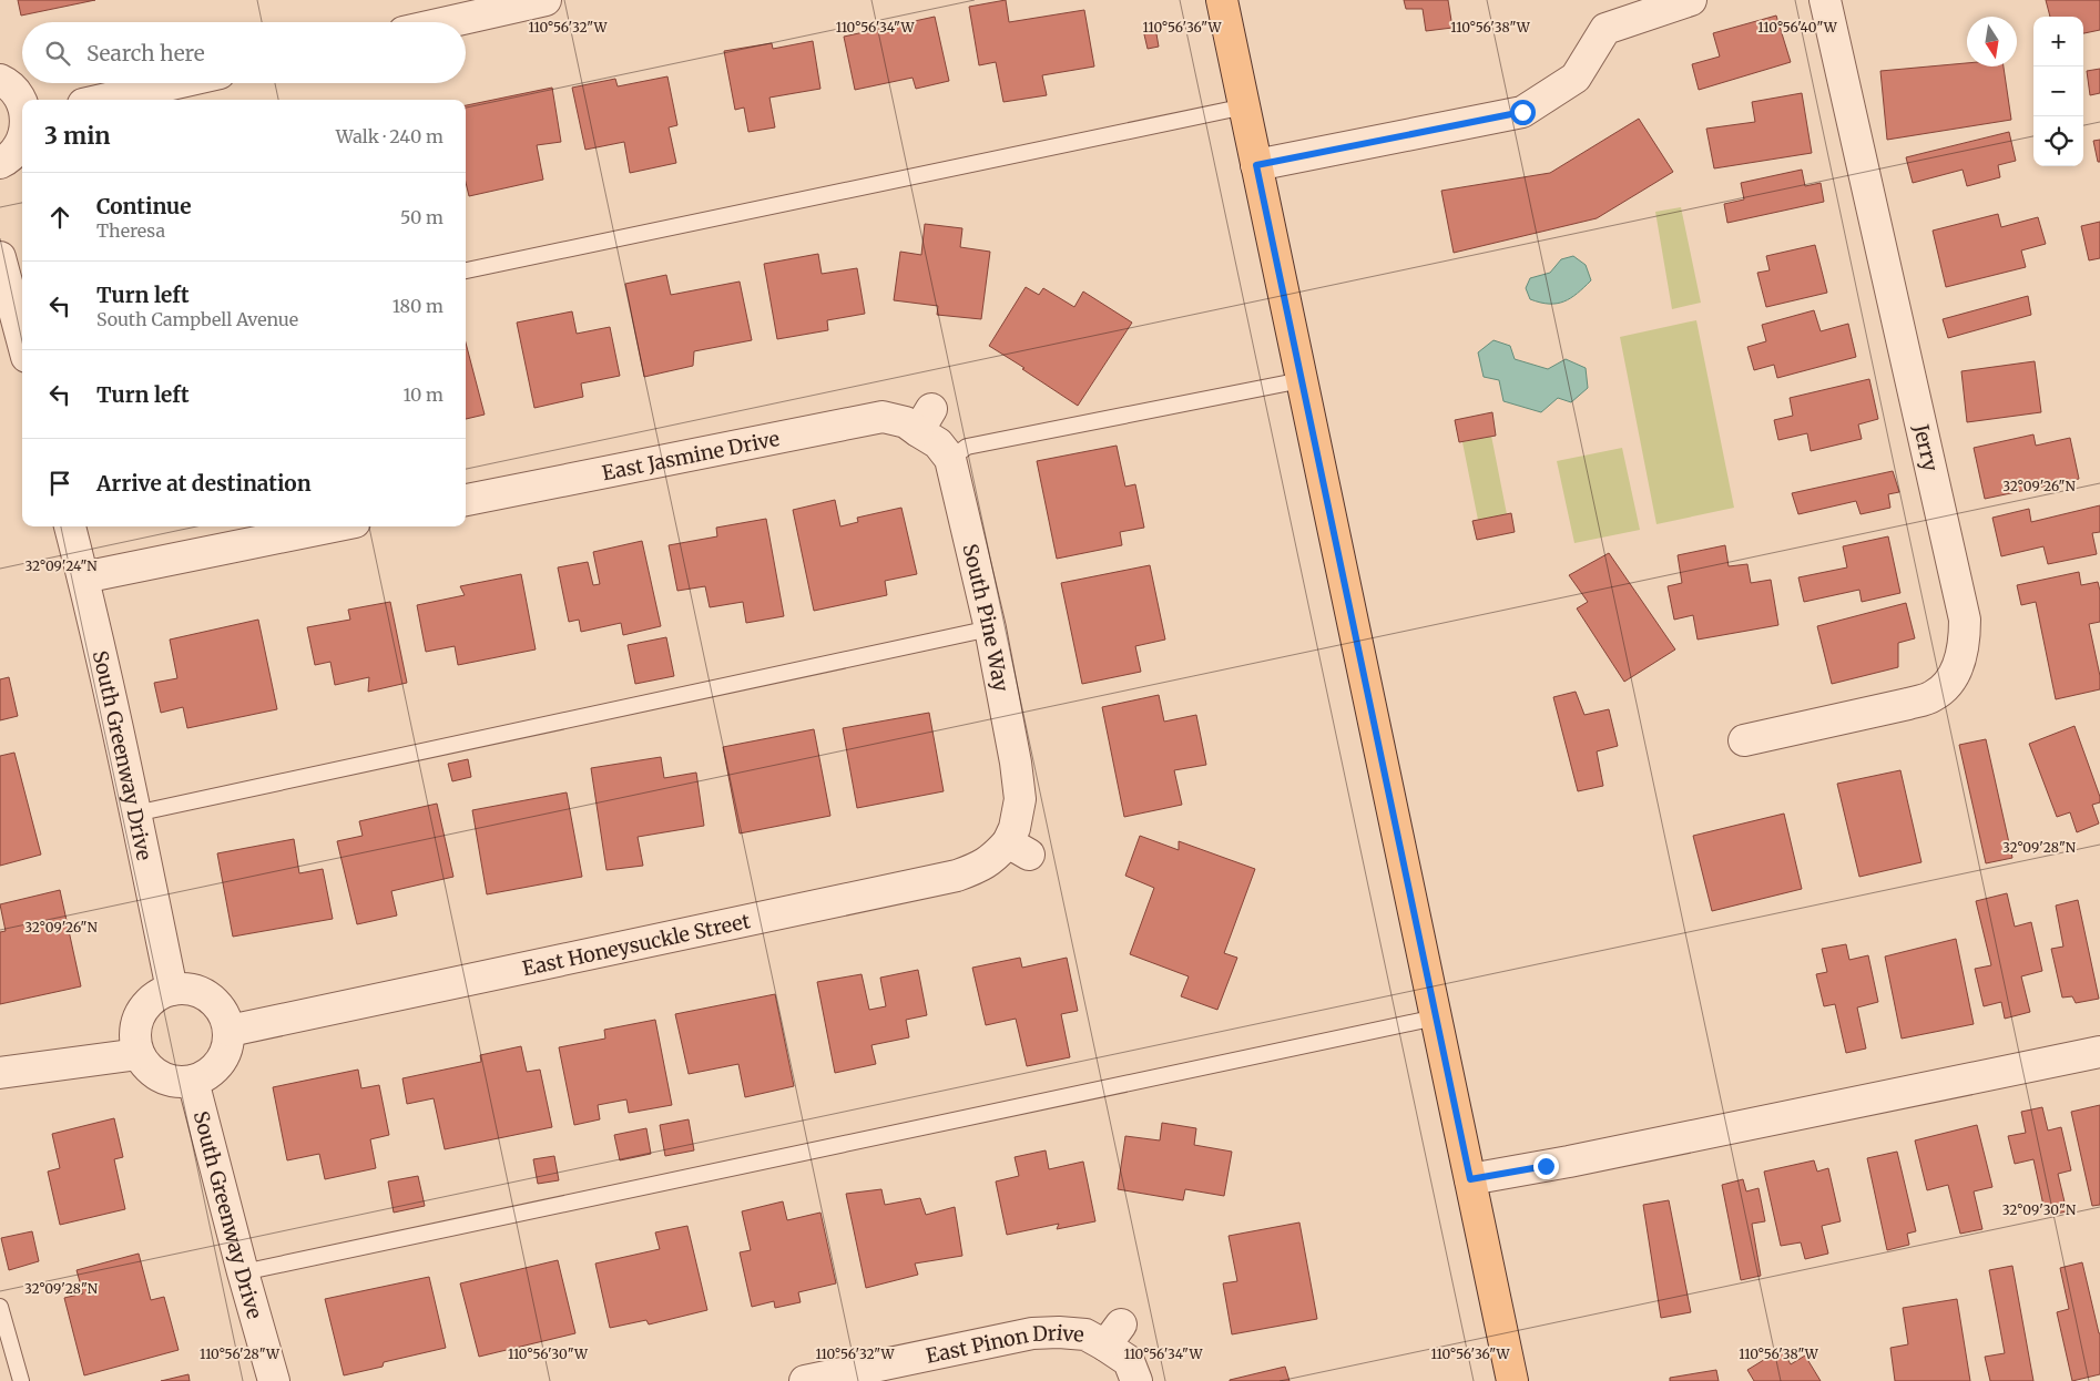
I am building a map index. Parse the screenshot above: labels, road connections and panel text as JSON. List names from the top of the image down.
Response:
{
  "streets": {
    "street": [
      "Jerry",
      "East Jasmine Drive",
      "South Pine Way",
      "South Greenway Drive",
      "East Honeysuckle Street",
      "East Pinon Drive"
    ]
  },
  "crossings": [
    ["East Jasmine Drive", "South Pine Way"],
    ["South Pine Way", "East Honeysuckle Street"],
    ["South Greenway Drive", "East Honeysuckle Street"]
  ],
  "north": "bottom",
  "page": {
    "map_buttons": ["+", "−"],
    "search": "Search here",
    "heading": ["3 min", "Walk · 240 m"],
    "list": [
      ["Continue", "Theresa", "50 m"],
      ["Turn left", "South Campbell Avenue", "180 m"],
      ["Turn left", "10 m"],
      "Arrive at destination"
    ]
  },
  "coordinates": [
    "110°56'32\"W",
    "110°56'34\"W",
    "110°56'36\"W",
    "110°56'38\"W",
    "110°56'40\"W",
    "32°09'26\"N",
    "32°09'24\"N",
    "32°09'28\"N",
    "32°09'30\"N",
    "110°56'28\"W",
    "110°56'30\"W"
  ]
}
